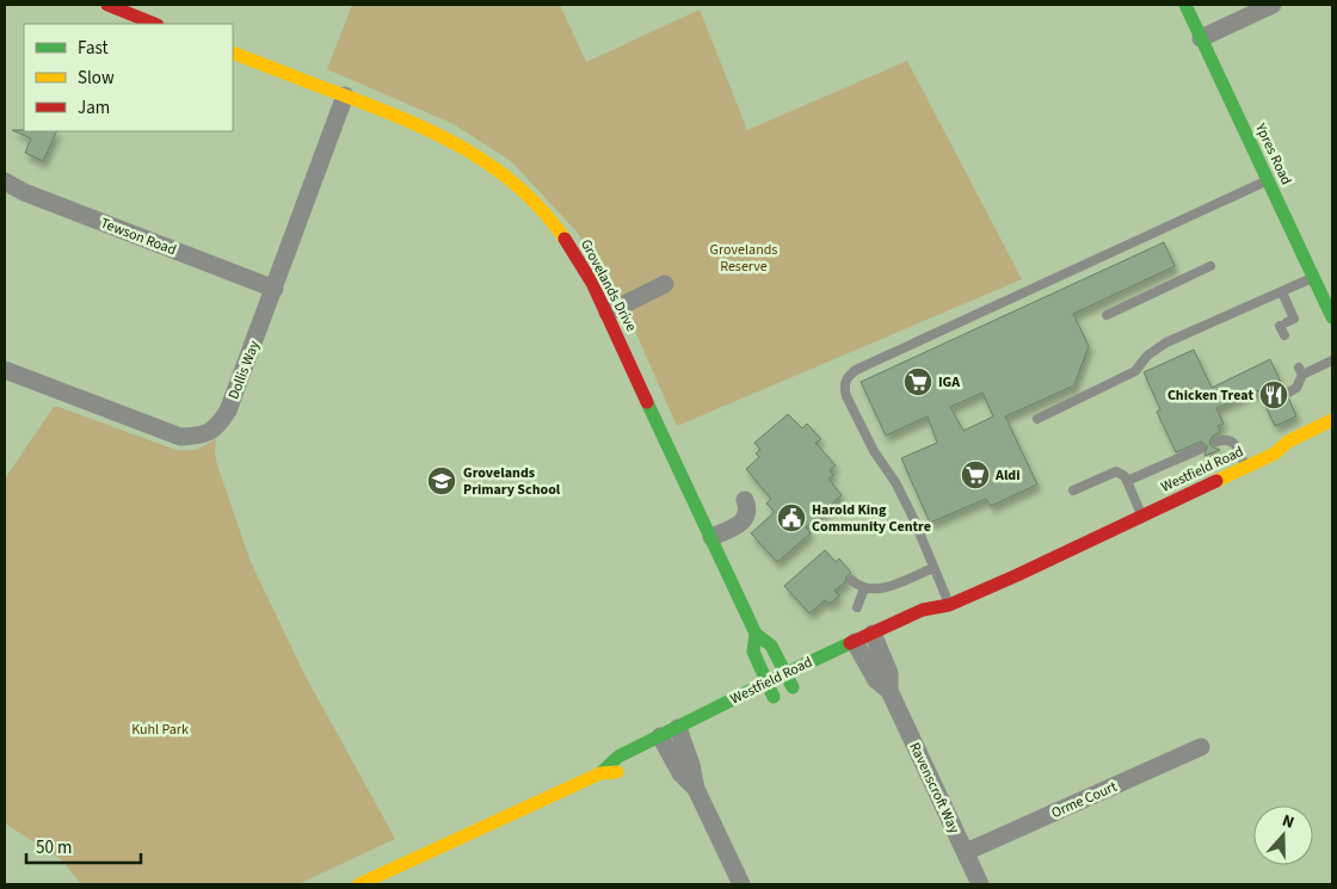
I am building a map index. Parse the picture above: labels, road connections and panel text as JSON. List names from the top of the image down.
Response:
{
  "streets": {
    "street": [
      "Ypres Road",
      "Tewson Road",
      "Grovelands Drive",
      "Dollis Way",
      "Westfield Road",
      "Ravenscroft Way",
      "Orme Court"
    ]
  },
  "crossings": [
    ["Tewson Road", "Dollis Way"],
    ["Grovelands Drive", "Dollis Way"],
    ["Grovelands Drive", "Westfield Road"],
    ["Westfield Road", "Ravenscroft Way"],
    ["Ravenscroft Way", "Orme Court"]
  ],
  "parks": ["Grovelands Reserve", "Kuhl Park"],
  "places": {
    "supermarket": ["IGA", "Aldi"],
    "restaurant": ["Chicken Treat"],
    "school or university": ["Grovelands Primary School"],
    "public building": ["Harold King Community Centre"]
  },
  "legend": ["Fast", "Slow", "Jam"],
  "scale_bar": "50 m",
  "north": "top"
}
